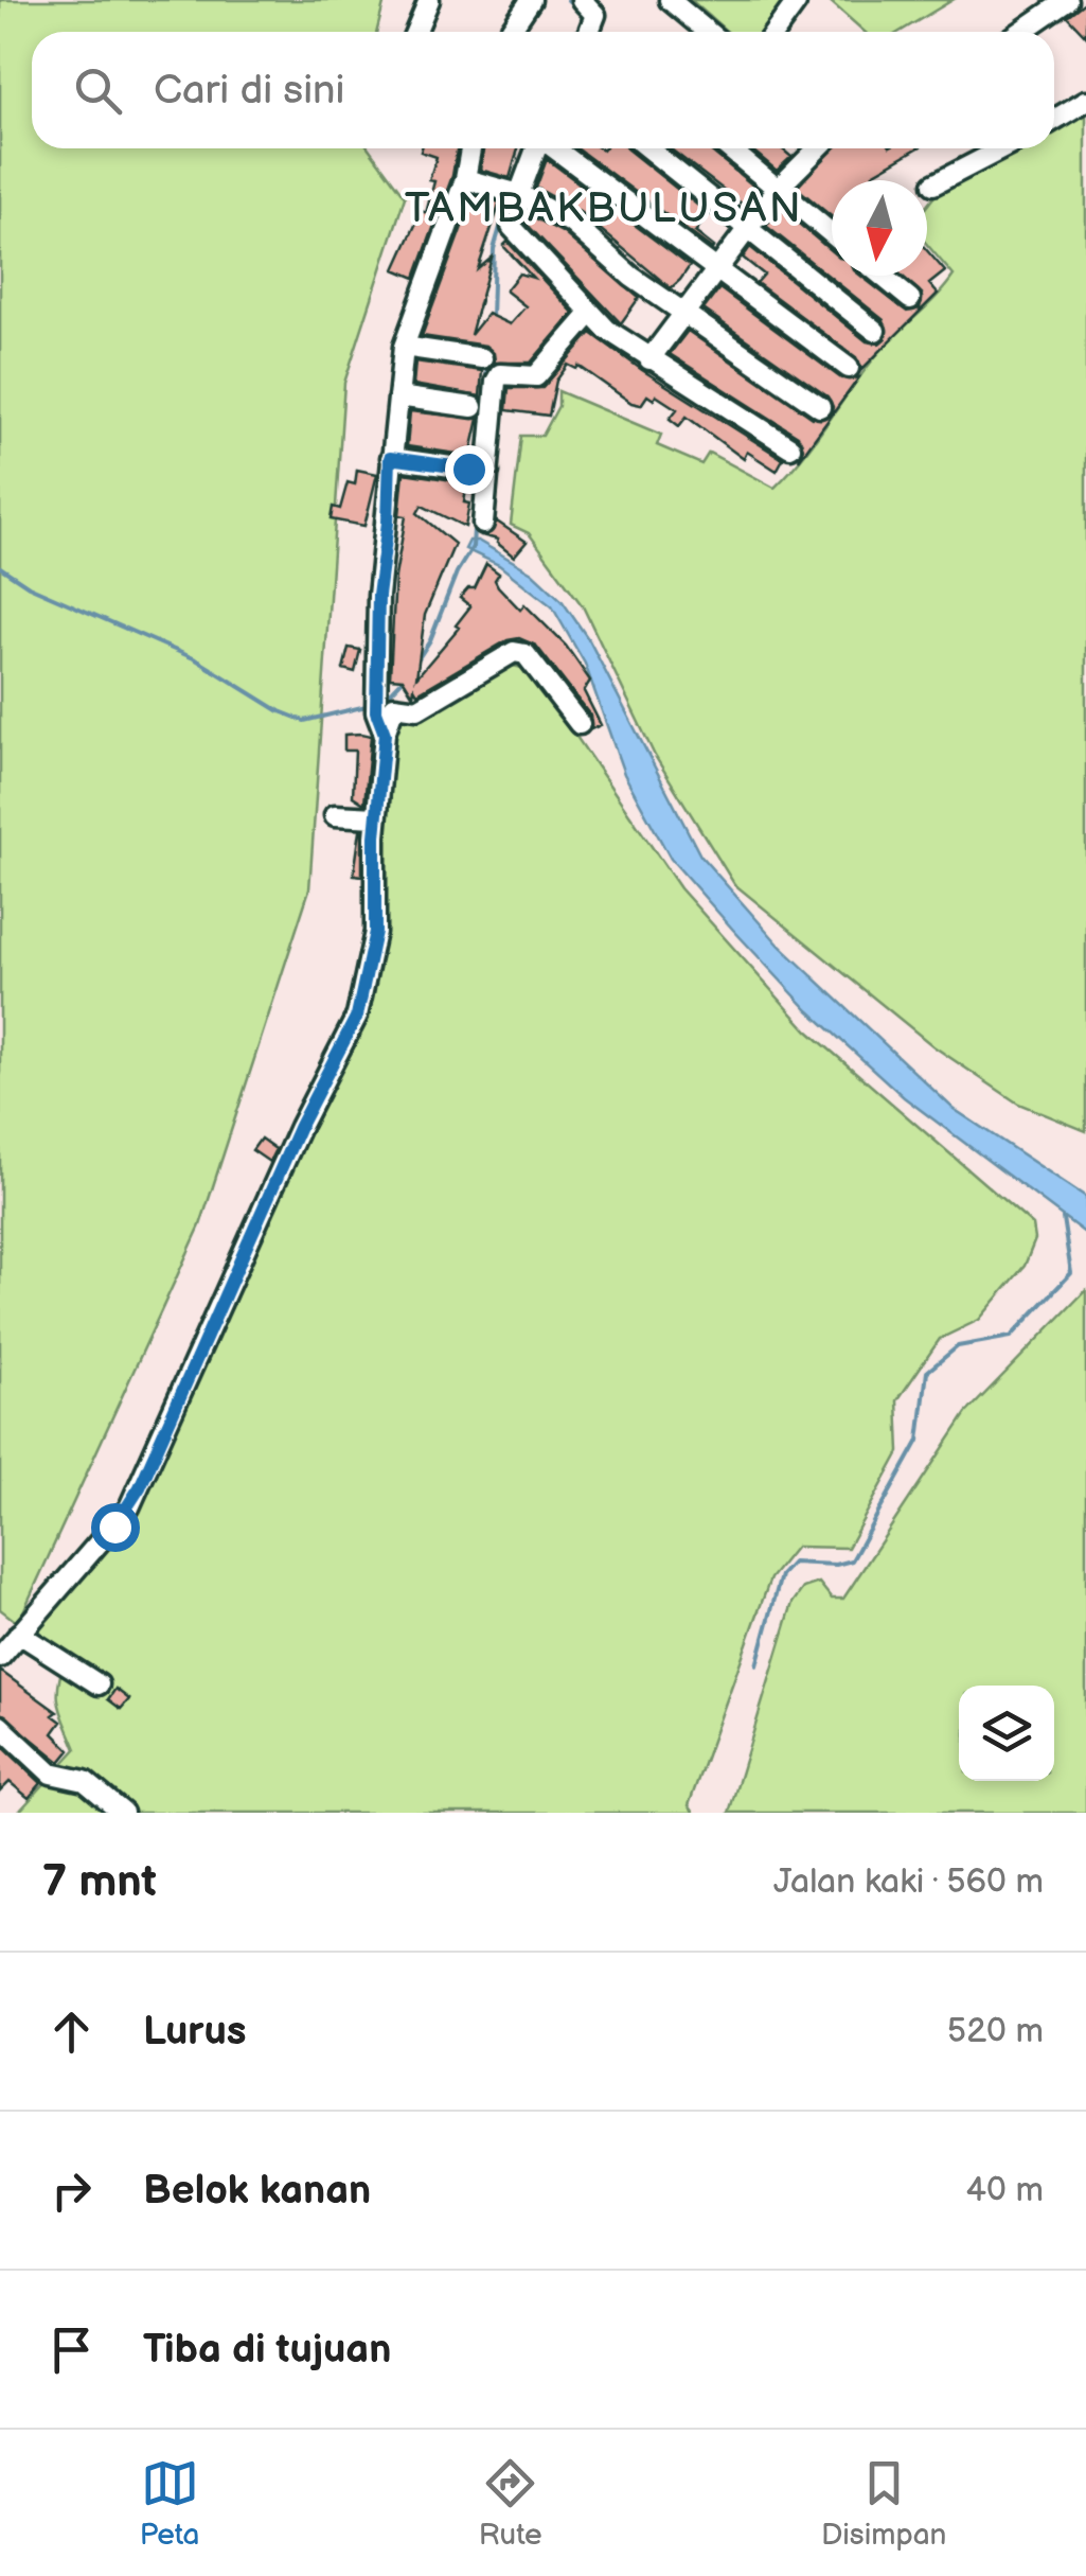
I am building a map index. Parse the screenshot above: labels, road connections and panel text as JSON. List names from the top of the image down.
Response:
{
  "districts": ["TAMBAKBULUSAN"],
  "north": "bottom",
  "page": {
    "search": "Cari di sini",
    "heading": ["7 mnt", "Jalan kaki · 560 m"],
    "list": [
      ["Lurus", "520 m"],
      ["Belok kanan", "40 m"],
      "Tiba di tujuan"
    ],
    "nav": ["Peta", "Rute", "Disimpan"]
  }
}
